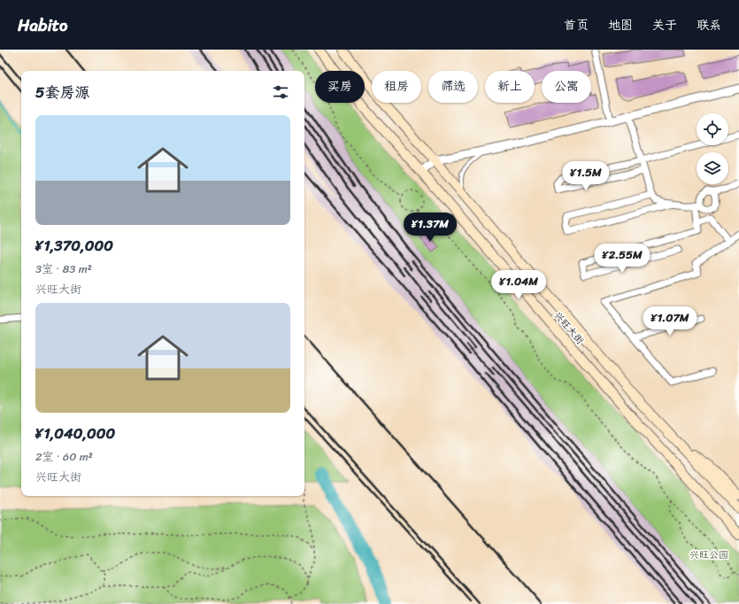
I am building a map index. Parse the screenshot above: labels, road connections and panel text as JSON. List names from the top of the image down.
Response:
{
  "streets": {
    "main road": ["兴旺大街"]
  },
  "parks": ["兴旺公园"],
  "page": {
    "header": "Habito",
    "nav": [
      "首页",
      "地图",
      "关于",
      "联系"
    ],
    "chip": [
      "买房",
      "租房",
      "筛选",
      "新上",
      "公寓"
    ],
    "heading": "5套房源",
    "list": [
      {
        "name": "¥1,370,000",
        "note": "3室 · 83 m² · 兴旺大街"
      },
      {
        "name": "¥1,040,000",
        "note": "2室 · 60 m² · 兴旺大街"
      }
    ],
    "price": [
      "¥1.5M",
      "¥1.37M",
      "¥2.55M",
      "¥1.04M",
      "¥1.07M"
    ]
  }
}
